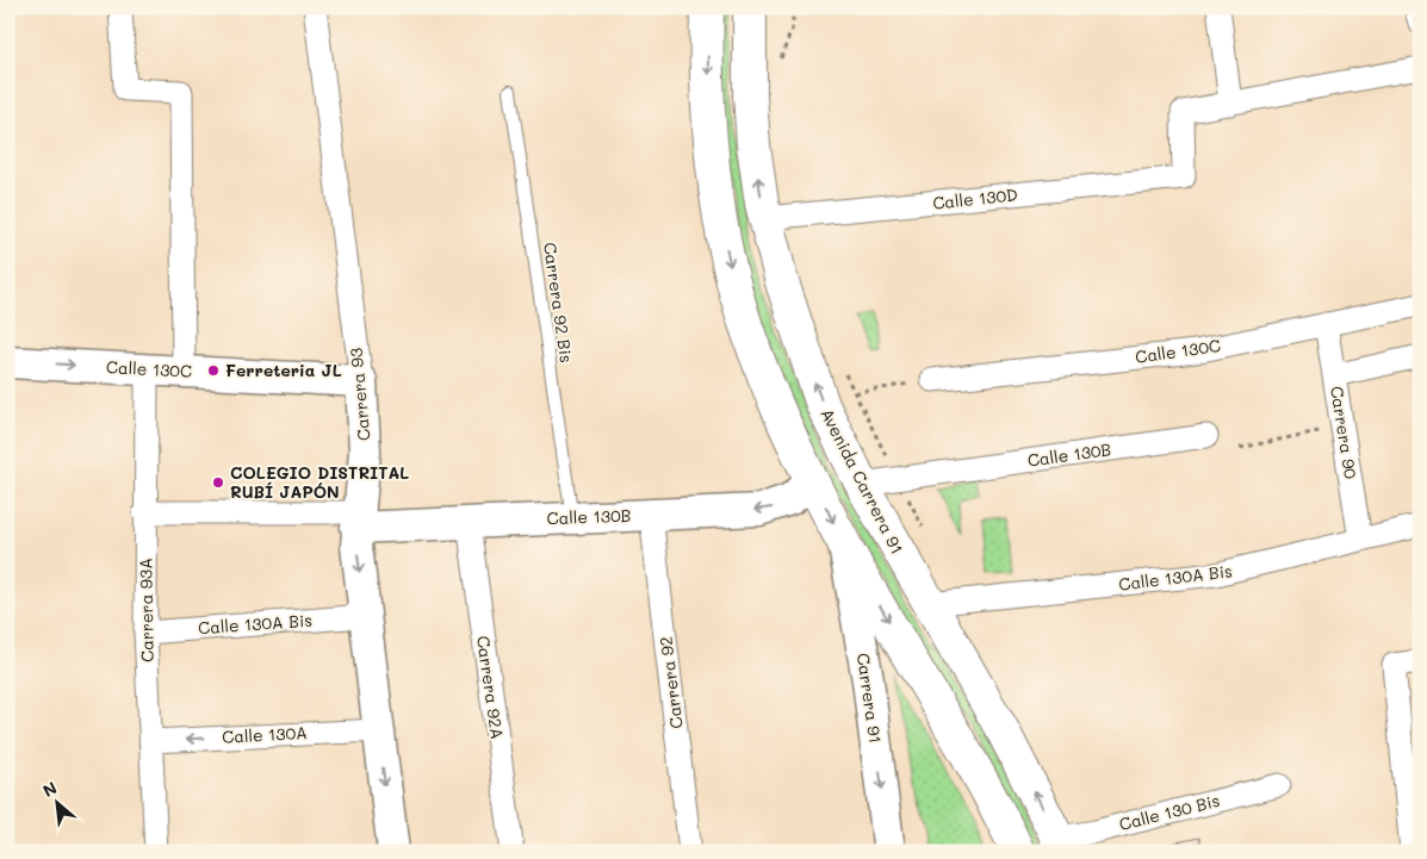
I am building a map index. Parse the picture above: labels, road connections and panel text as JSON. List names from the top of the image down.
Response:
{
  "streets": {
    "main road": ["Avenida Carrera 91"],
    "street": [
      "Calle 130D",
      "Calle 130C",
      "Carrera 93",
      "Carrera 90",
      "Calle 130B",
      "Calle 130A Bis",
      "Carrera 93A",
      "Carrera 92",
      "Carrera 92A",
      "Carrera 91",
      "Calle 130A",
      "Calle 130 Bis"
    ],
    "lane": ["Carrera 92 Bis"]
  },
  "crossings": [
    ["Calle 130D", "Avenida Carrera 91"],
    ["Carrera 92 Bis", "Calle 130B"],
    ["Calle 130C", "Carrera 93"],
    ["Calle 130C", "Carrera 90"],
    ["Calle 130C", "Carrera 93A"],
    ["Carrera 93", "Calle 130B"],
    ["Carrera 93", "Calle 130A Bis"],
    ["Carrera 93", "Calle 130A"],
    ["Carrera 90", "Calle 130A Bis"],
    ["Calle 130B", "Avenida Carrera 91"],
    ["Calle 130B", "Carrera 93A"],
    ["Calle 130B", "Carrera 92"],
    ["Calle 130B", "Carrera 92A"],
    ["Avenida Carrera 91", "Calle 130A Bis"],
    ["Avenida Carrera 91", "Calle 130 Bis"],
    ["Calle 130A Bis", "Carrera 93A"],
    ["Carrera 93A", "Calle 130A"]
  ],
  "one_way": ["Carrera 91", "Calle 130A"],
  "places": ["Ferreteria JL", "COLEGIO DISTRITAL RUBÍ JAPÓN"],
  "north": "top left"
}
